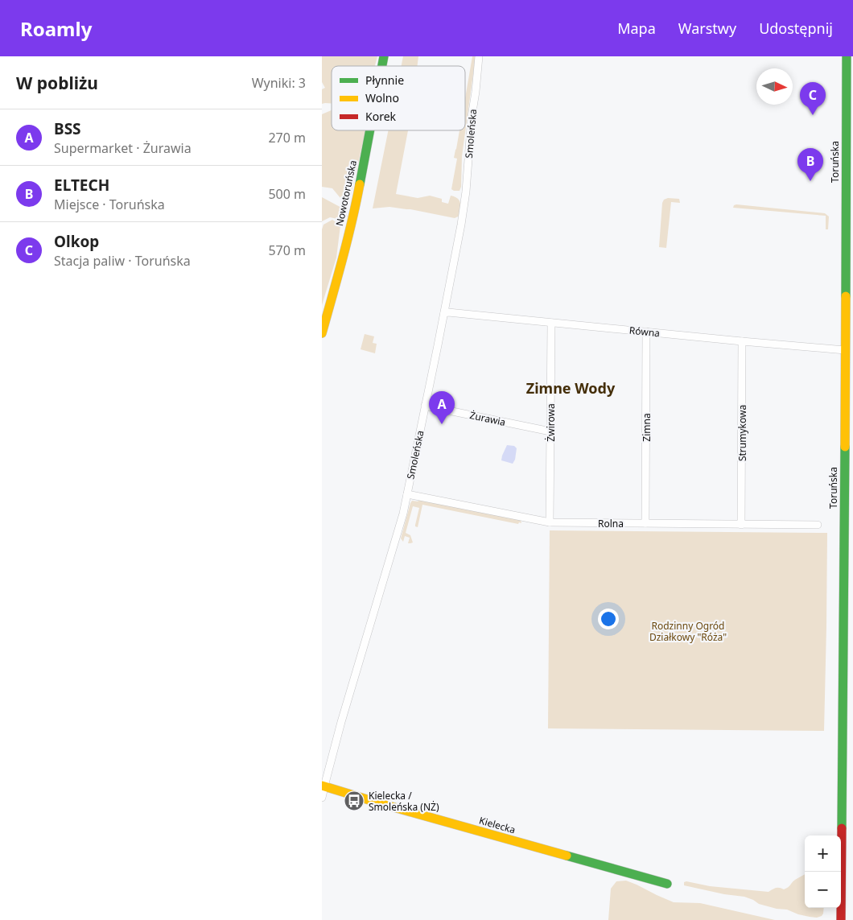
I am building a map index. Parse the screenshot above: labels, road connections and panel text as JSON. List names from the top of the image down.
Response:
{
  "streets": {
    "street": [
      "Smoleńska",
      "Toruńska",
      "Nowotoruńska",
      "Równa",
      "Żurawia",
      "Żwirowa",
      "Zimna",
      "Strumykowa",
      "Rolna",
      "Kielecka"
    ]
  },
  "crossings": [
    ["Smoleńska", "Równa"],
    ["Smoleńska", "Żurawia"],
    ["Smoleńska", "Rolna"],
    ["Smoleńska", "Kielecka"],
    ["Toruńska", "Równa"],
    ["Równa", "Żwirowa"],
    ["Równa", "Zimna"],
    ["Równa", "Strumykowa"],
    ["Żurawia", "Żwirowa"],
    ["Żwirowa", "Rolna"],
    ["Zimna", "Rolna"],
    ["Strumykowa", "Rolna"]
  ],
  "districts": ["Zimne Wody"],
  "parks": ["Rodzinny Ogród Działkowy \"Róża\""],
  "places": {
    "bus stop": ["Kielecka / Smoleńska (NŻ)"]
  },
  "legend": ["Płynnie", "Wolno", "Korek"],
  "north": "right",
  "page": {
    "header": "Roamly",
    "nav": ["Mapa", "Warstwy", "Udostępnij"],
    "heading": ["W pobliżu", "Wyniki: 3"],
    "pins": ["C", "B", "A"],
    "list": [
      {
        "mark": "A",
        "name": "BSS",
        "note": "Supermarket · Żurawia",
        "value": "270 m"
      },
      {
        "mark": "B",
        "name": "ELTECH",
        "note": "Miejsce · Toruńska",
        "value": "500 m"
      },
      {
        "mark": "C",
        "name": "Olkop",
        "note": "Stacja paliw · Toruńska",
        "value": "570 m"
      }
    ],
    "map_buttons": ["+", "−"]
  }
}
